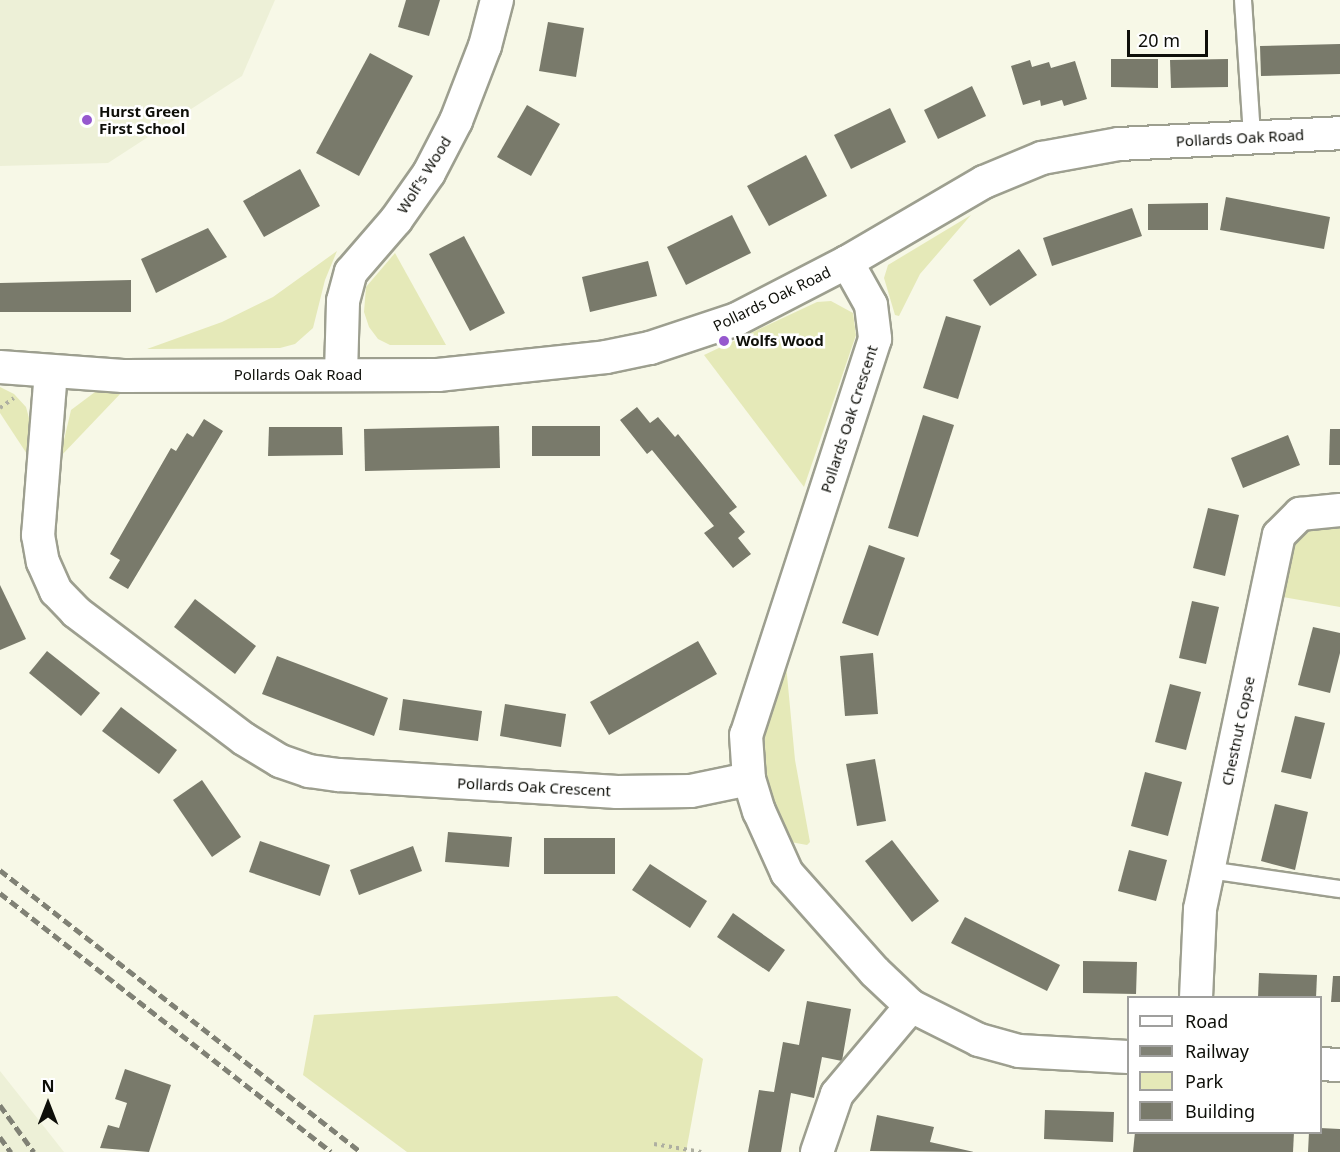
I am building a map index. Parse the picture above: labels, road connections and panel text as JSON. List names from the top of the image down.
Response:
{
  "streets": {
    "street": [
      "Pollards Oak Road",
      "Wolf's Wood",
      "Pollards Oak Crescent",
      "Chestnut Copse"
    ]
  },
  "crossings": [
    ["Pollards Oak Road", "Wolf's Wood"],
    ["Pollards Oak Road", "Pollards Oak Crescent"]
  ],
  "places": ["Hurst Green First School", "Wolfs Wood"],
  "legend": [
    "Road",
    "Railway",
    "Park",
    "Building"
  ],
  "scale_bar": "20 m",
  "north": "top"
}
